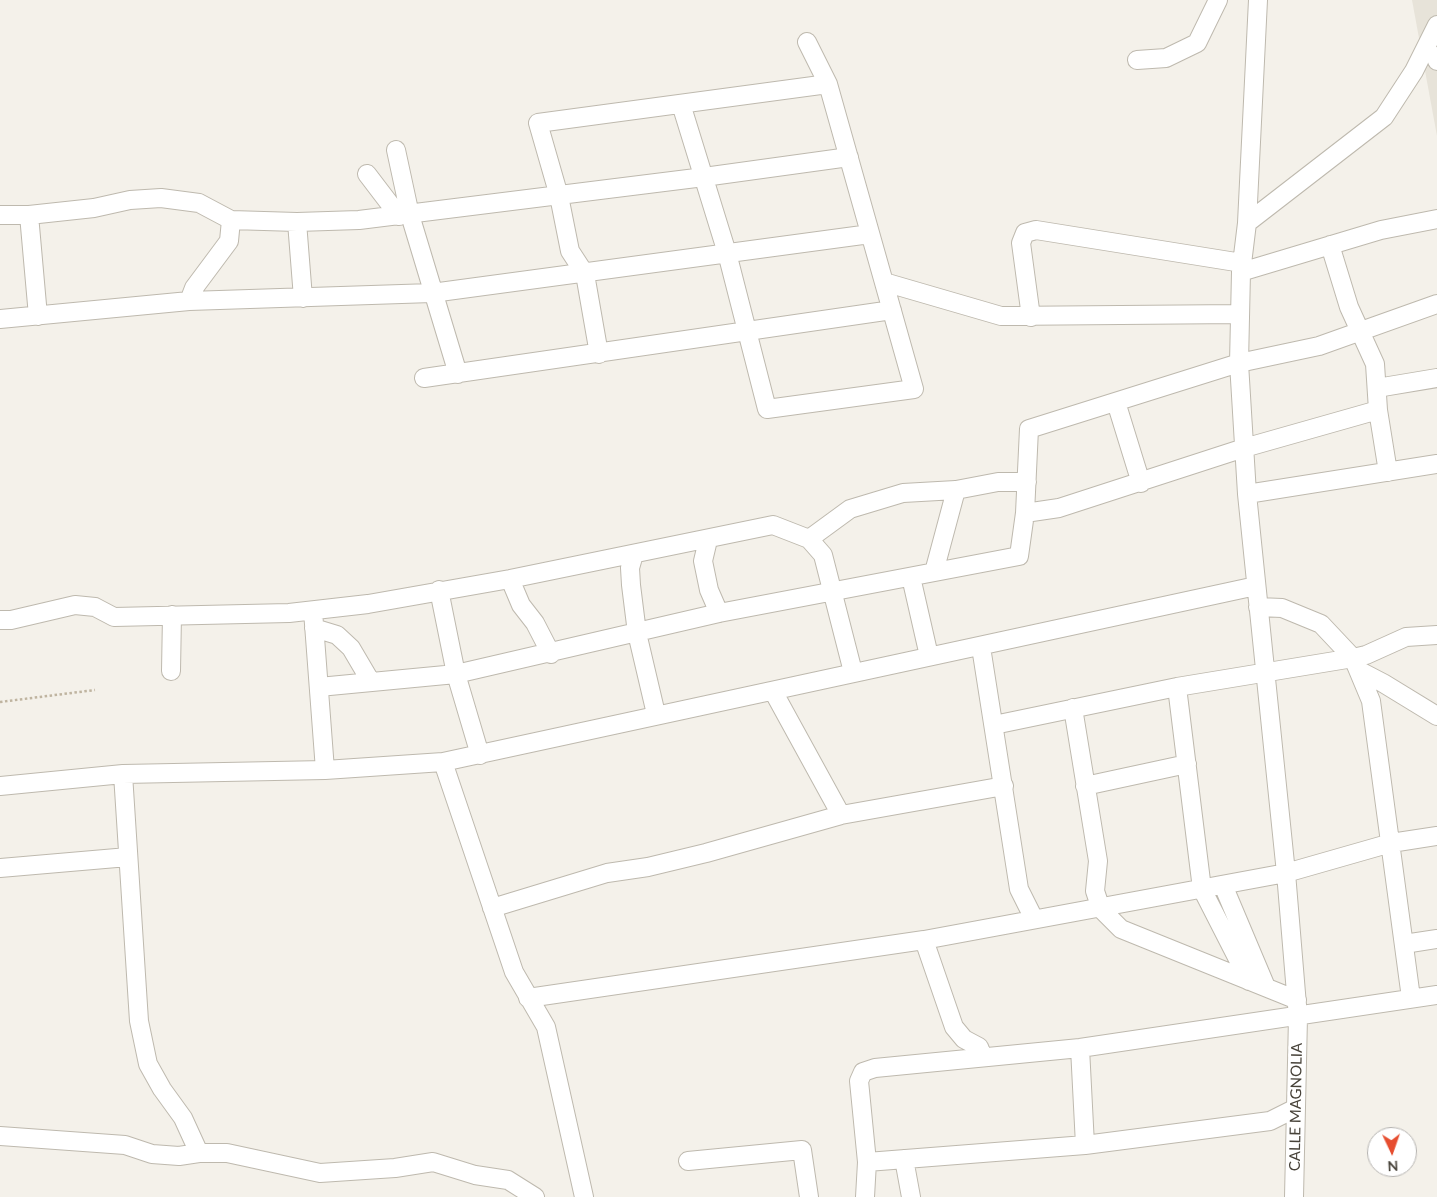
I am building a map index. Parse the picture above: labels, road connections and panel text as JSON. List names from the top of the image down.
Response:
{
  "streets": {
    "street": ["CALLE MAGNOLIA"]
  },
  "north": "bottom"
}
